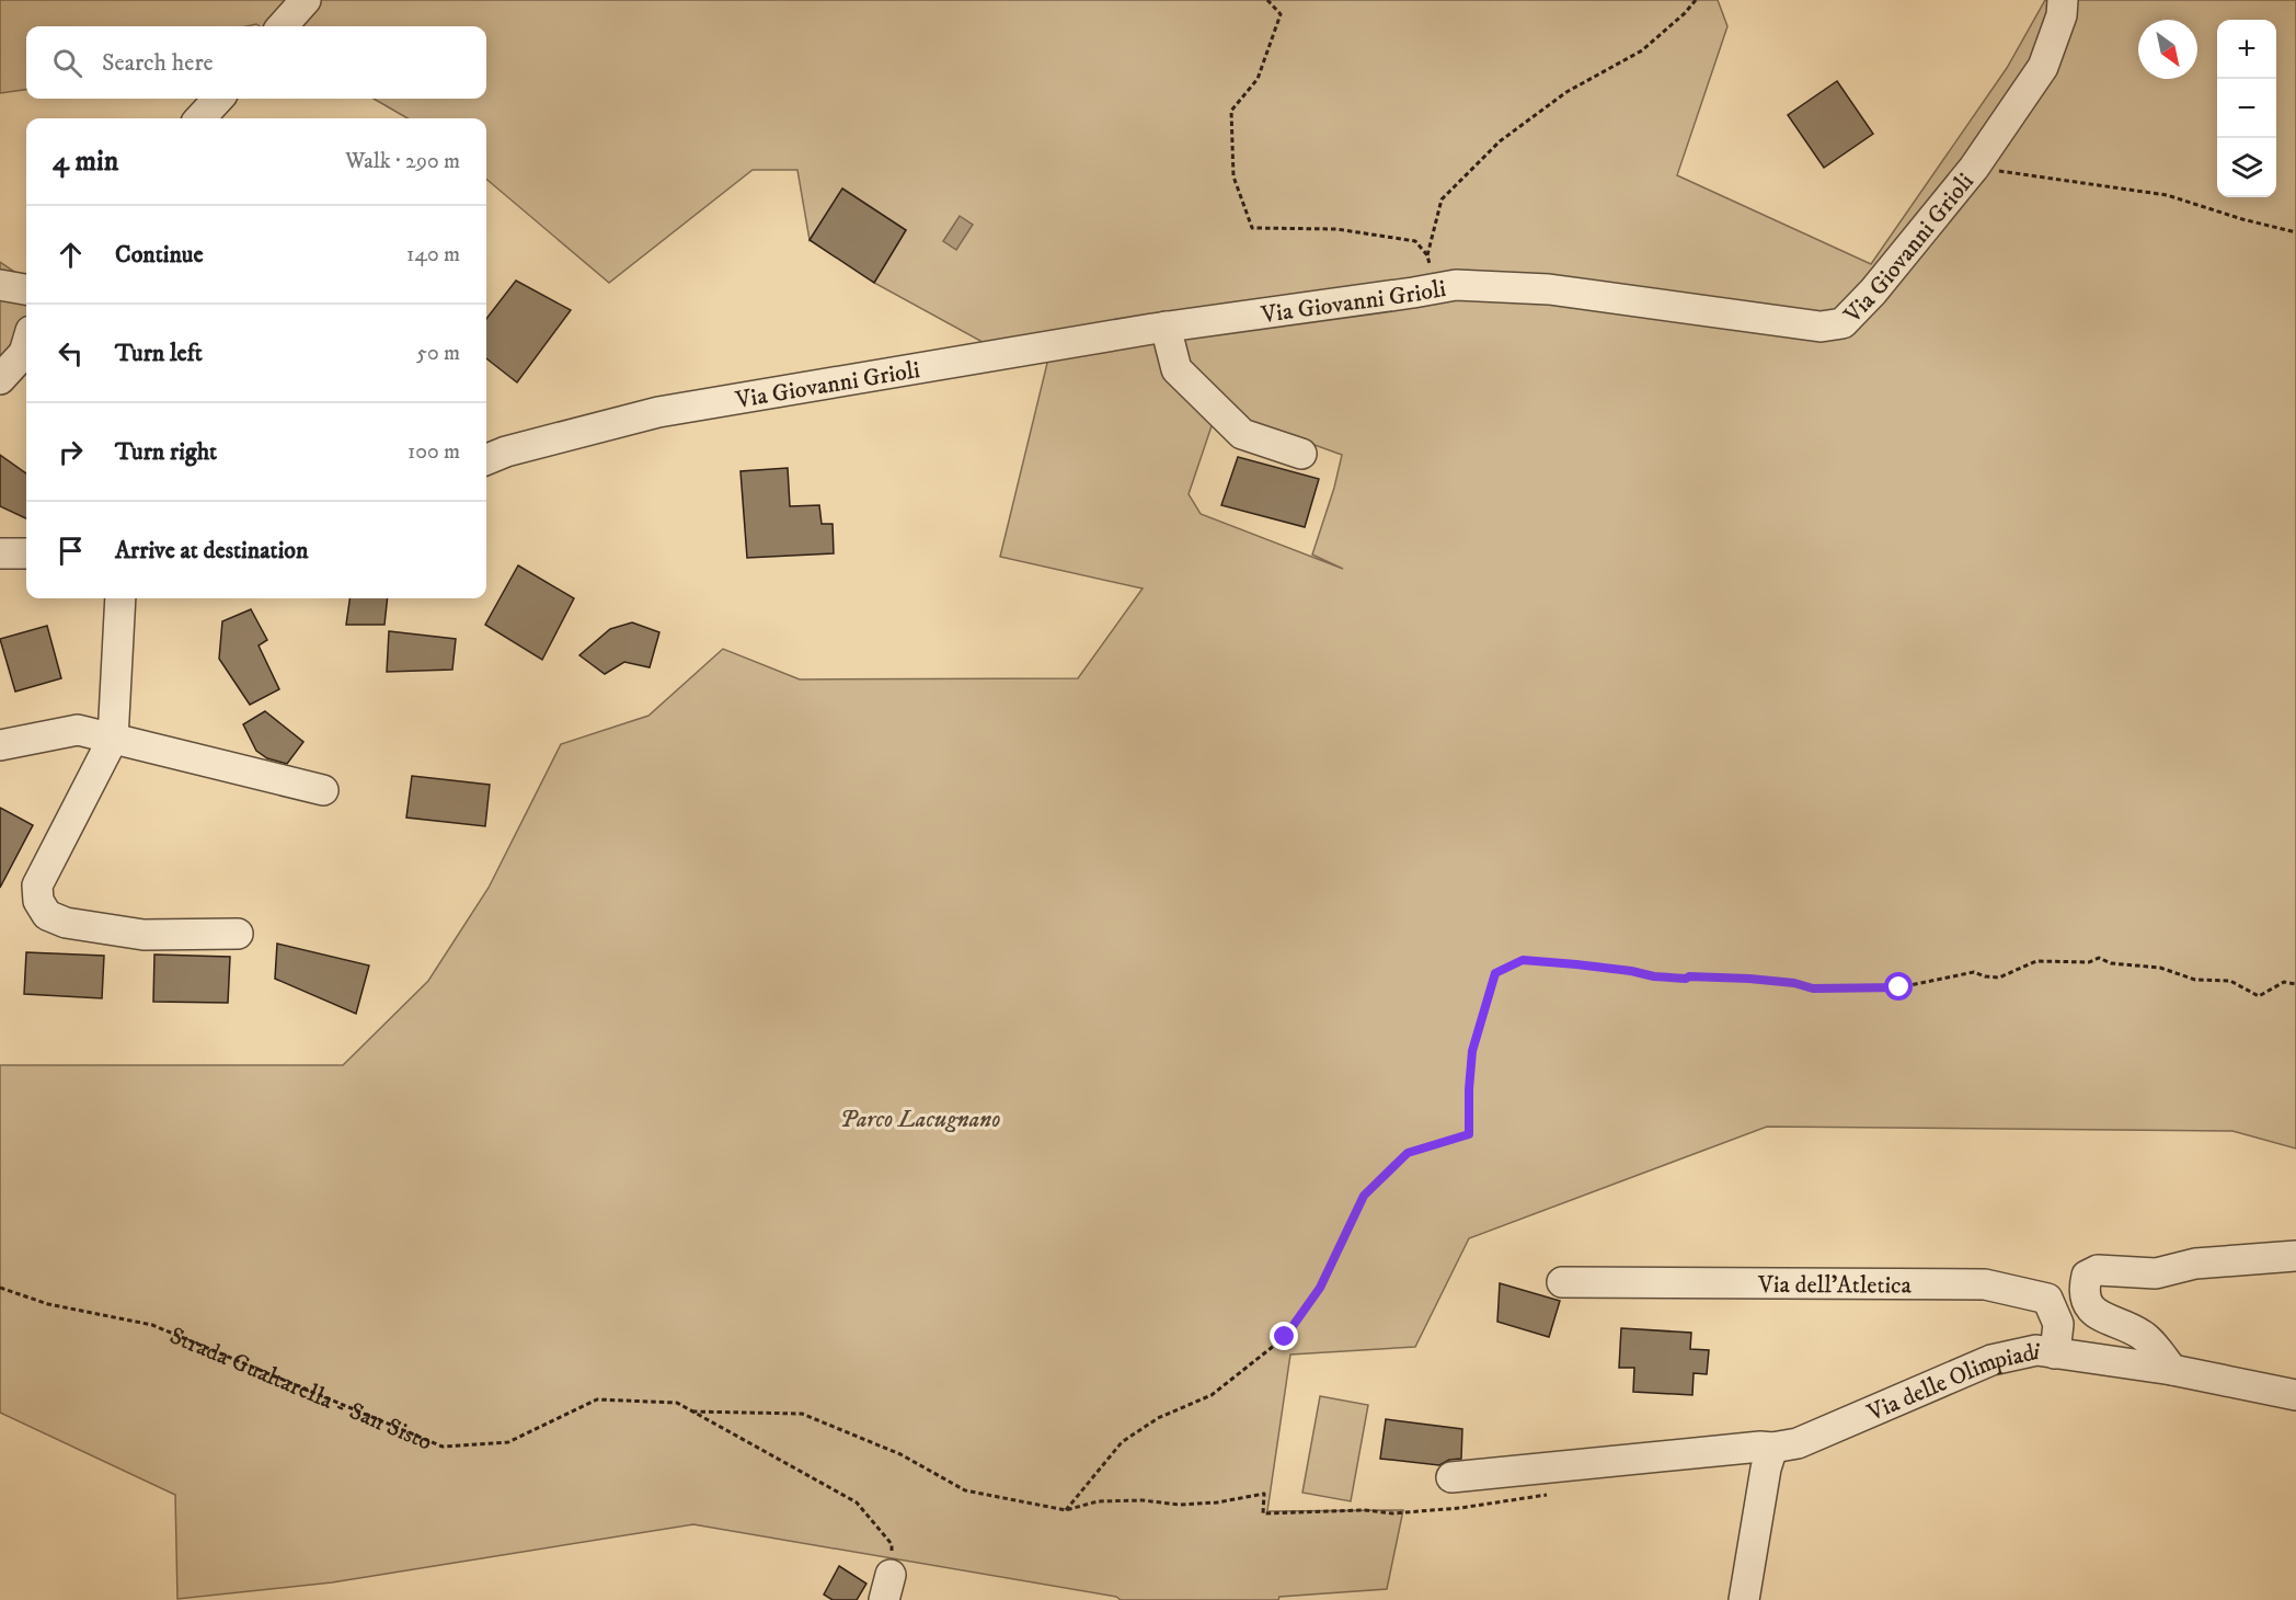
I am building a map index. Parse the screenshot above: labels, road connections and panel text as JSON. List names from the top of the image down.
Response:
{
  "streets": {
    "street": ["Via Giovanni Grioli", "Via dell'Atletica", "Via delle Olimpiadi"],
    "path": ["Strada Gualtarella - San Sisto"]
  },
  "crossings": [
    ["Via dell'Atletica", "Via delle Olimpiadi"]
  ],
  "parks": ["Parco Lacugnano"],
  "north": "bottom right",
  "page": {
    "map_buttons": ["+", "−"],
    "search": "Search here",
    "heading": ["4 min", "Walk · 290 m"],
    "list": [
      ["Continue", "140 m"],
      ["Turn left", "50 m"],
      ["Turn right", "100 m"],
      "Arrive at destination"
    ]
  }
}
